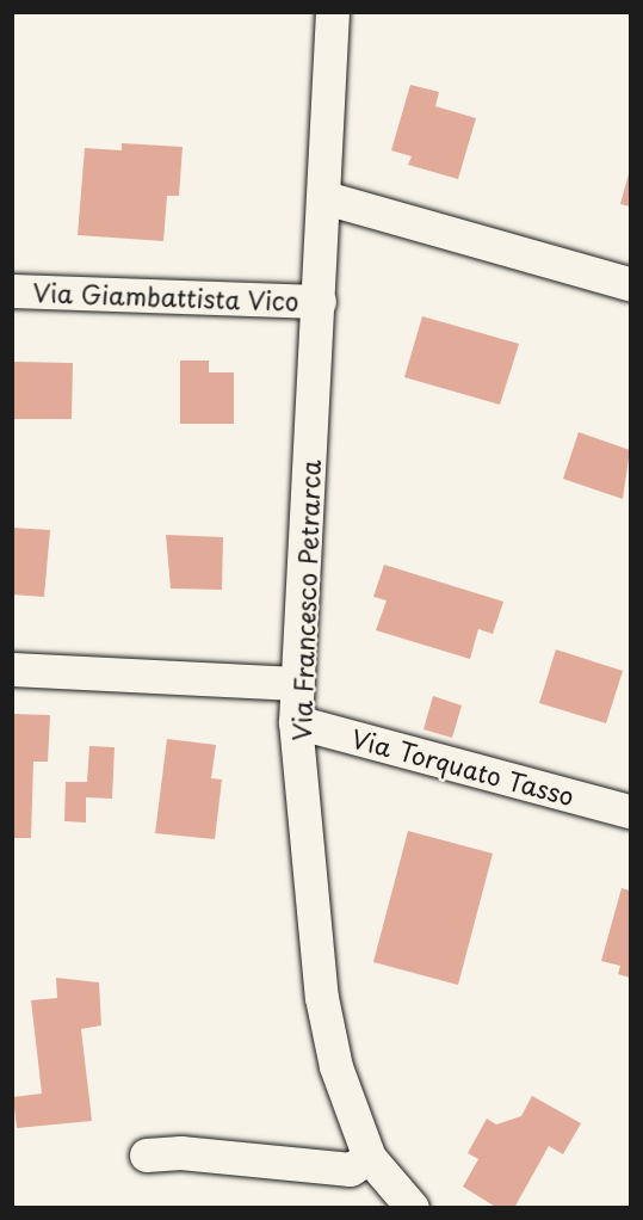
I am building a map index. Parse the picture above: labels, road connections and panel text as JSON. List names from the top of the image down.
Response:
{
  "streets": {
    "street": ["Via Giambattista Vico", "Via Francesco Petrarca", "Via Torquato Tasso"]
  },
  "crossings": [
    ["Via Giambattista Vico", "Via Francesco Petrarca"],
    ["Via Francesco Petrarca", "Via Torquato Tasso"]
  ]
}
